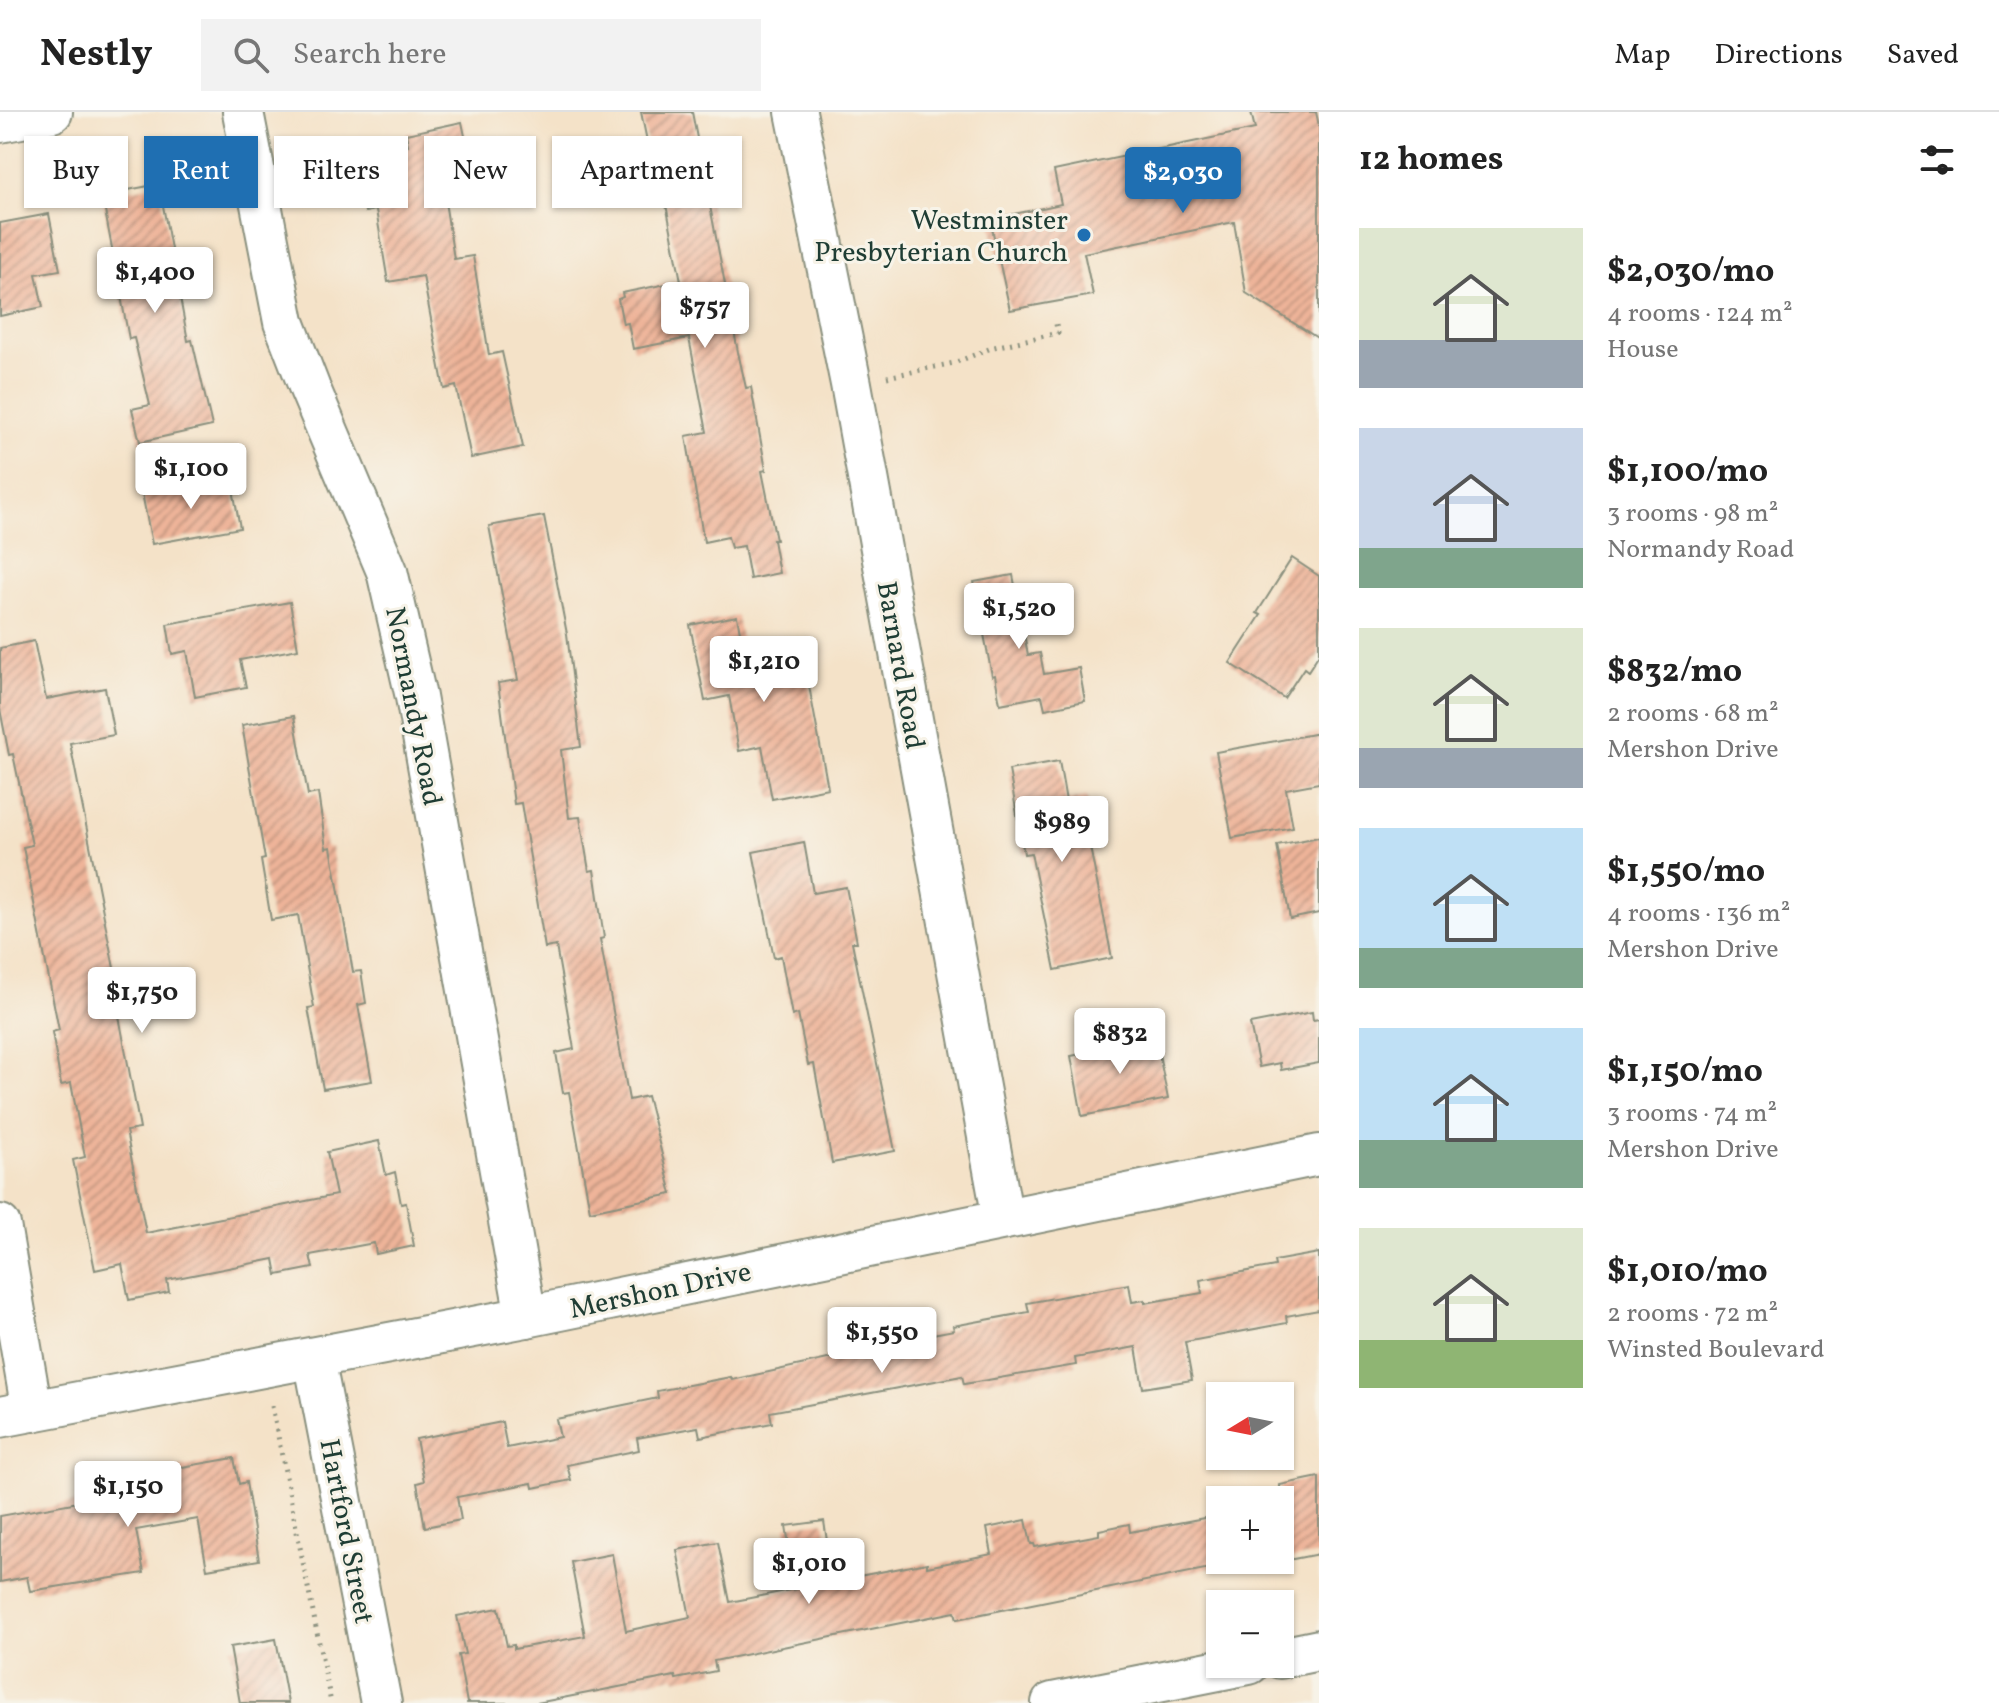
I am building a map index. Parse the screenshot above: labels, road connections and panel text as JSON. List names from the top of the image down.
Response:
{
  "streets": {
    "street": [
      "Barnard Road",
      "Normandy Road",
      "Mershon Drive",
      "Hartford Street"
    ]
  },
  "crossings": [
    ["Barnard Road", "Mershon Drive"],
    ["Normandy Road", "Mershon Drive"],
    ["Mershon Drive", "Hartford Street"]
  ],
  "places": ["Westminster Presbyterian Church"],
  "north": "left",
  "page": {
    "header": "Nestly",
    "search": "Search here",
    "nav": ["Map", "Directions", "Saved"],
    "heading": "12 homes",
    "chip": [
      "Buy",
      "Rent",
      "Filters",
      "New",
      "Apartment"
    ],
    "price": [
      "$2,030",
      "$1,400",
      "$757",
      "$1,100",
      "$1,520",
      "$1,210",
      "$989",
      "$1,750",
      "$832",
      "$1,550",
      "$1,150",
      "$1,010"
    ],
    "list": [
      {
        "name": "$2,030/mo",
        "note": "4 rooms · 124 m² · House"
      },
      {
        "name": "$1,100/mo",
        "note": "3 rooms · 98 m² · Normandy Road"
      },
      {
        "name": "$832/mo",
        "note": "2 rooms · 68 m² · Mershon Drive"
      },
      {
        "name": "$1,550/mo",
        "note": "4 rooms · 136 m² · Mershon Drive"
      },
      {
        "name": "$1,150/mo",
        "note": "3 rooms · 74 m² · Mershon Drive"
      },
      {
        "name": "$1,010/mo",
        "note": "2 rooms · 72 m² · Winsted Boulevard"
      }
    ],
    "map_buttons": ["+", "−"]
  }
}
